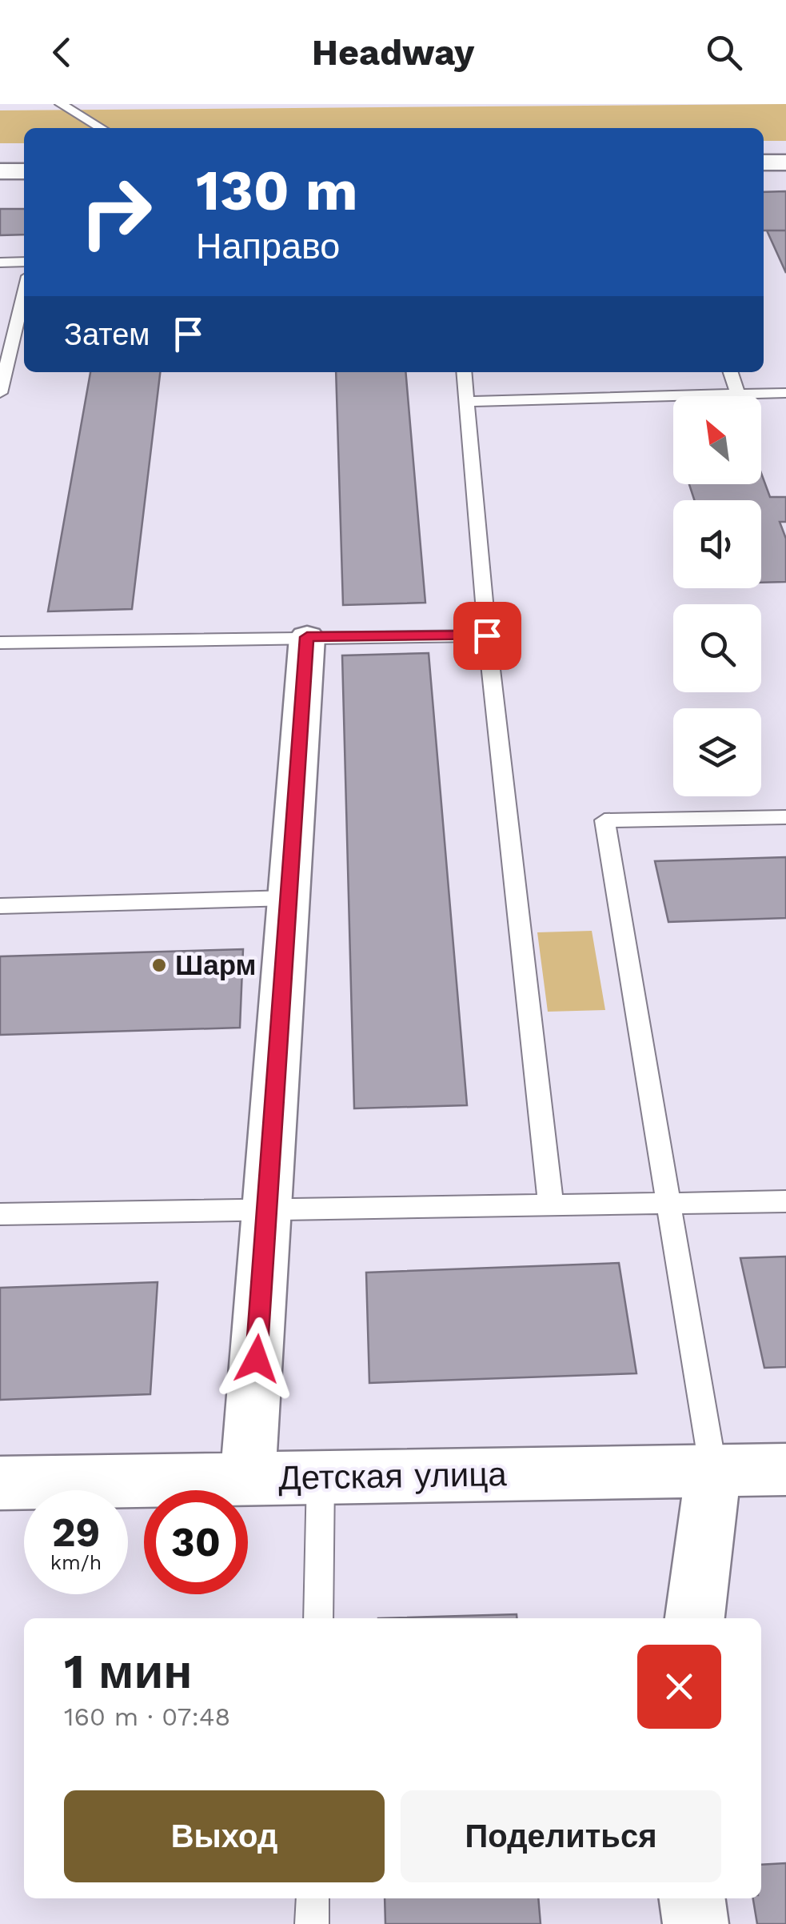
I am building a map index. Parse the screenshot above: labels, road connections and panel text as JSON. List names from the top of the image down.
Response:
{
  "streets": {
    "street": ["Детская улица"]
  },
  "places": ["Шарм"],
  "north": "top left",
  "page": {
    "header": "Headway",
    "turn": ["130 m", "Направо"],
    "then": "Затем",
    "speed": "29 km/h",
    "limit": "30",
    "heading": ["1 мин", "160 m · 07:48"],
    "buttons": ["Выход", "Поделиться"]
  }
}
